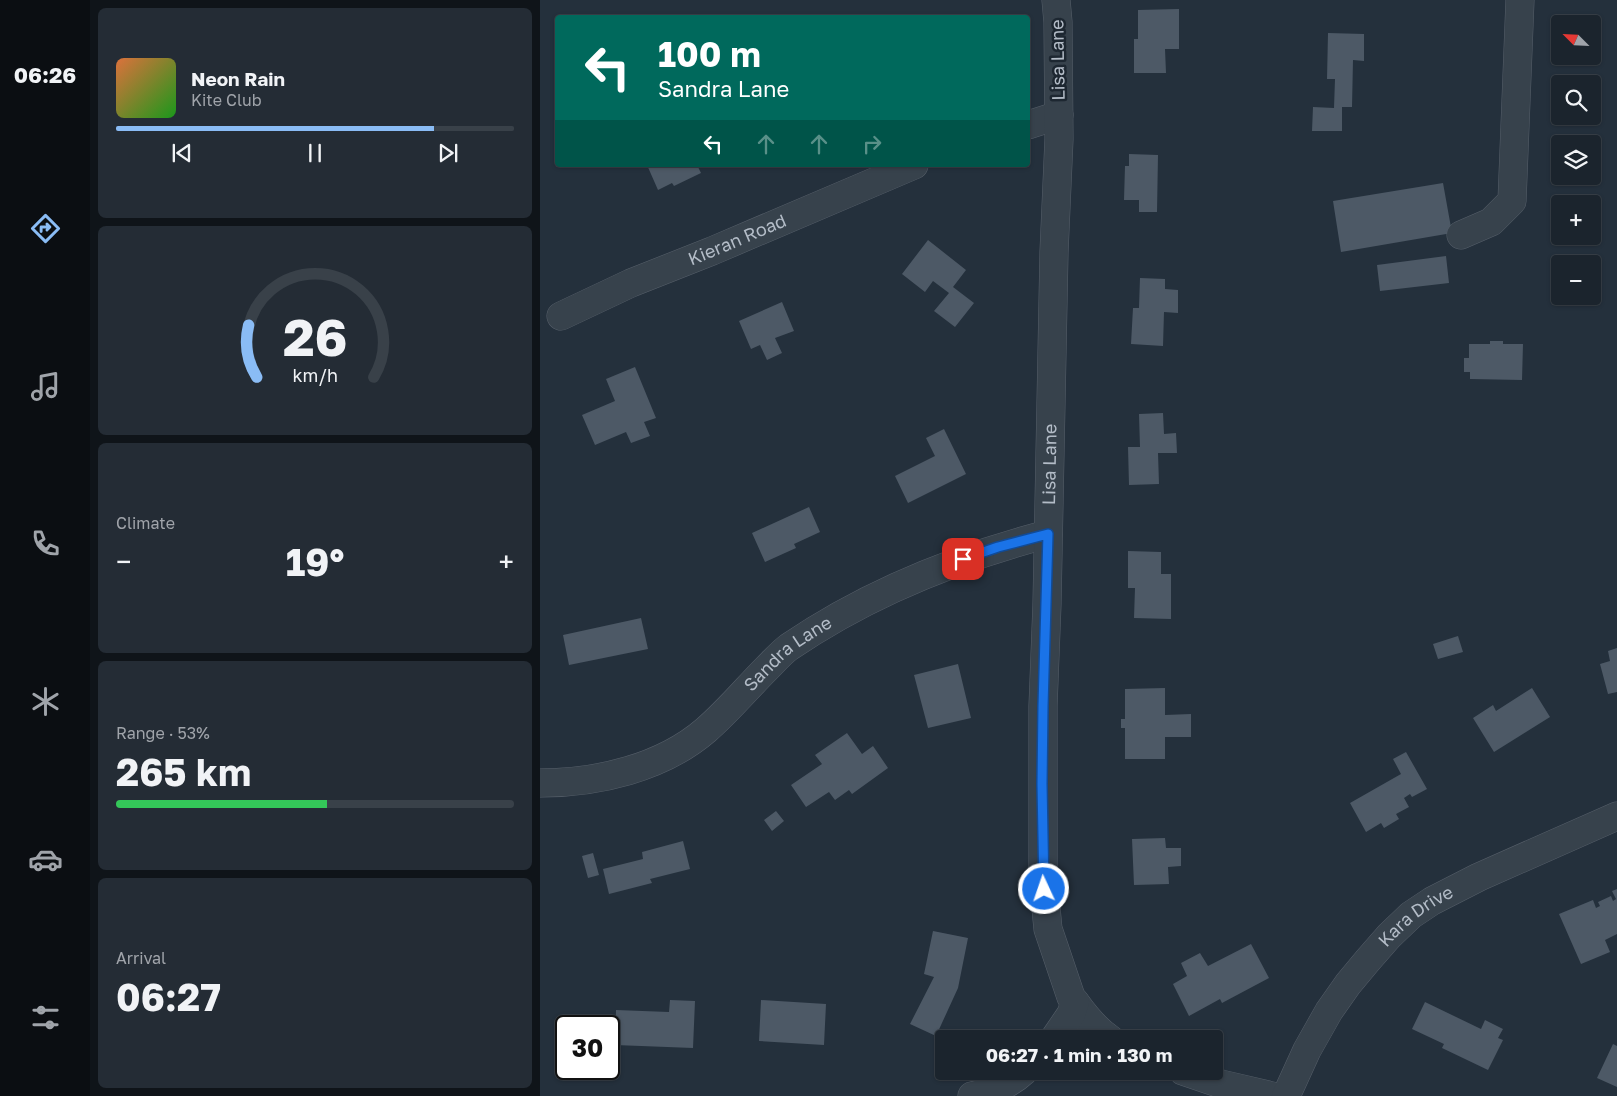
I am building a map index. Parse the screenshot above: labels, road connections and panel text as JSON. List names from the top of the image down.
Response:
{
  "streets": {
    "street": [
      "Lisa Lane",
      "Kieran Road",
      "Sandra Lane",
      "Kara Drive"
    ]
  },
  "crossings": [
    ["Lisa Lane", "Sandra Lane"]
  ],
  "north": "top left",
  "page": {
    "tabs": "06:26",
    "map_buttons": ["+", "−"],
    "turn": ["100 m", "Sandra Lane"],
    "song": ["Neon Rain", "Kite Club"],
    "tile": [
      "Climate",
      ["Range · 53%", "265 km"],
      ["Arrival", "06:27"]
    ],
    "heat": ["−", "19°", "+"],
    "limit": "30",
    "trip": "06:27 · 1 min · 130 m",
    "gauge": ["26", "km/h"]
  }
}
